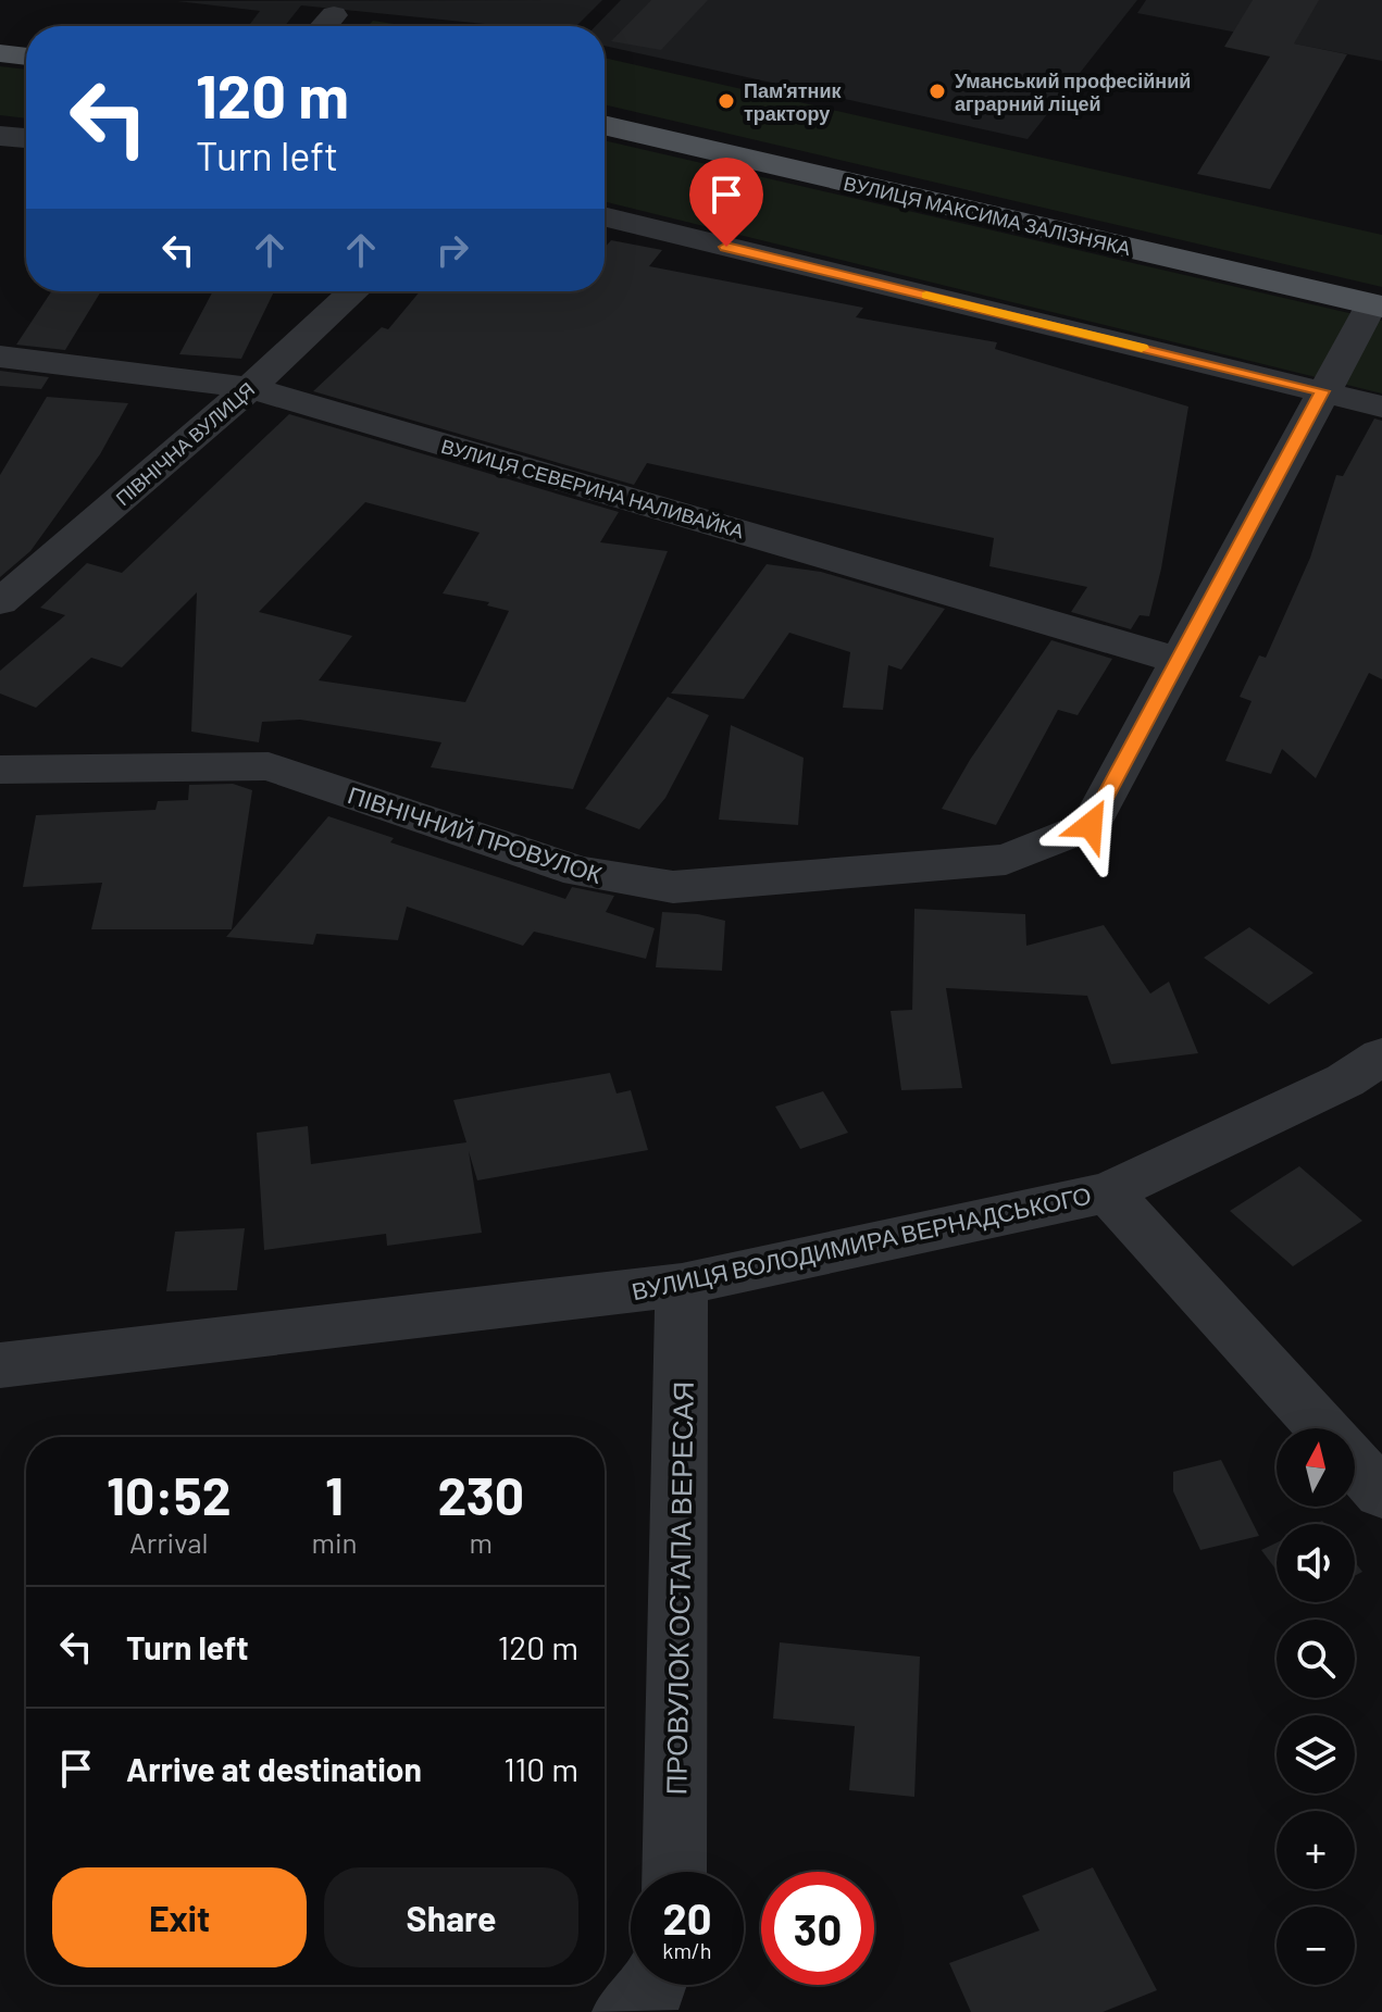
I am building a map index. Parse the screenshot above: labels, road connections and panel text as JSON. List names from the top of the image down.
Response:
{
  "streets": {
    "main road": ["ВУЛИЦЯ МАКСИМА ЗАЛІЗНЯКА"],
    "street": [
      "ПІВНІЧНА ВУЛИЦЯ",
      "ВУЛИЦЯ СЕВЕРИНА НАЛИВАЙКА",
      "ПІВНІЧНИЙ ПРОВУЛОК",
      "ВУЛИЦЯ ВОЛОДИМИРА ВЕРНАДСЬКОГО",
      "ПРОВУЛОК ОСТАПА ВЕРЕСАЯ"
    ]
  },
  "crossings": [
    ["ВУЛИЦЯ МАКСИМА ЗАЛІЗНЯКА", "ПІВНІЧНИЙ ПРОВУЛОК"],
    ["ПІВНІЧНА ВУЛИЦЯ", "ВУЛИЦЯ СЕВЕРИНА НАЛИВАЙКА"],
    ["ВУЛИЦЯ СЕВЕРИНА НАЛИВАЙКА", "ПІВНІЧНИЙ ПРОВУЛОК"],
    ["ВУЛИЦЯ ВОЛОДИМИРА ВЕРНАДСЬКОГО", "ПРОВУЛОК ОСТАПА ВЕРЕСАЯ"]
  ],
  "places": ["Уманський професійний аграрний ліцей", "Пам'ятник трактору"],
  "north": "top",
  "page": {
    "turn": ["120 m", "Turn left"],
    "map_buttons": ["+", "−"],
    "eta": [
      "10:52",
      "Arrival",
      "1",
      "min",
      "230",
      "m"
    ],
    "list": [
      {
        "name": "Turn left",
        "value": "120 m"
      },
      {
        "name": "Arrive at destination",
        "value": "110 m"
      }
    ],
    "buttons": ["Exit", "Share"],
    "speed": "20 km/h",
    "limit": "30"
  }
}
